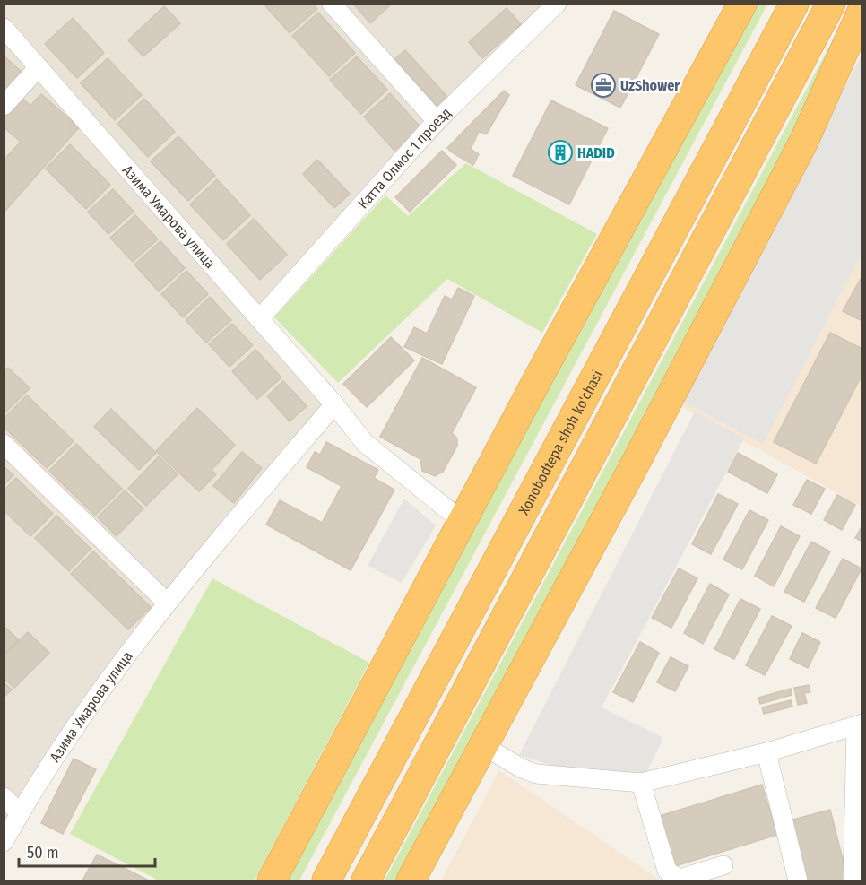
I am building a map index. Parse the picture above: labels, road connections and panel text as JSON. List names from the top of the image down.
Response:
{
  "streets": {
    "highway": ["Xonobodtepa shoh ko'chasi"],
    "street": ["Катта Олмос 1 проезд", "Азима Умарова улица"]
  },
  "crossings": [
    ["Катта Олмос 1 проезд", "Азима Умарова улица"]
  ],
  "places": {
    "office": ["UzShower"],
    "building": ["HADID"]
  },
  "scale_bar": "50 m"
}
